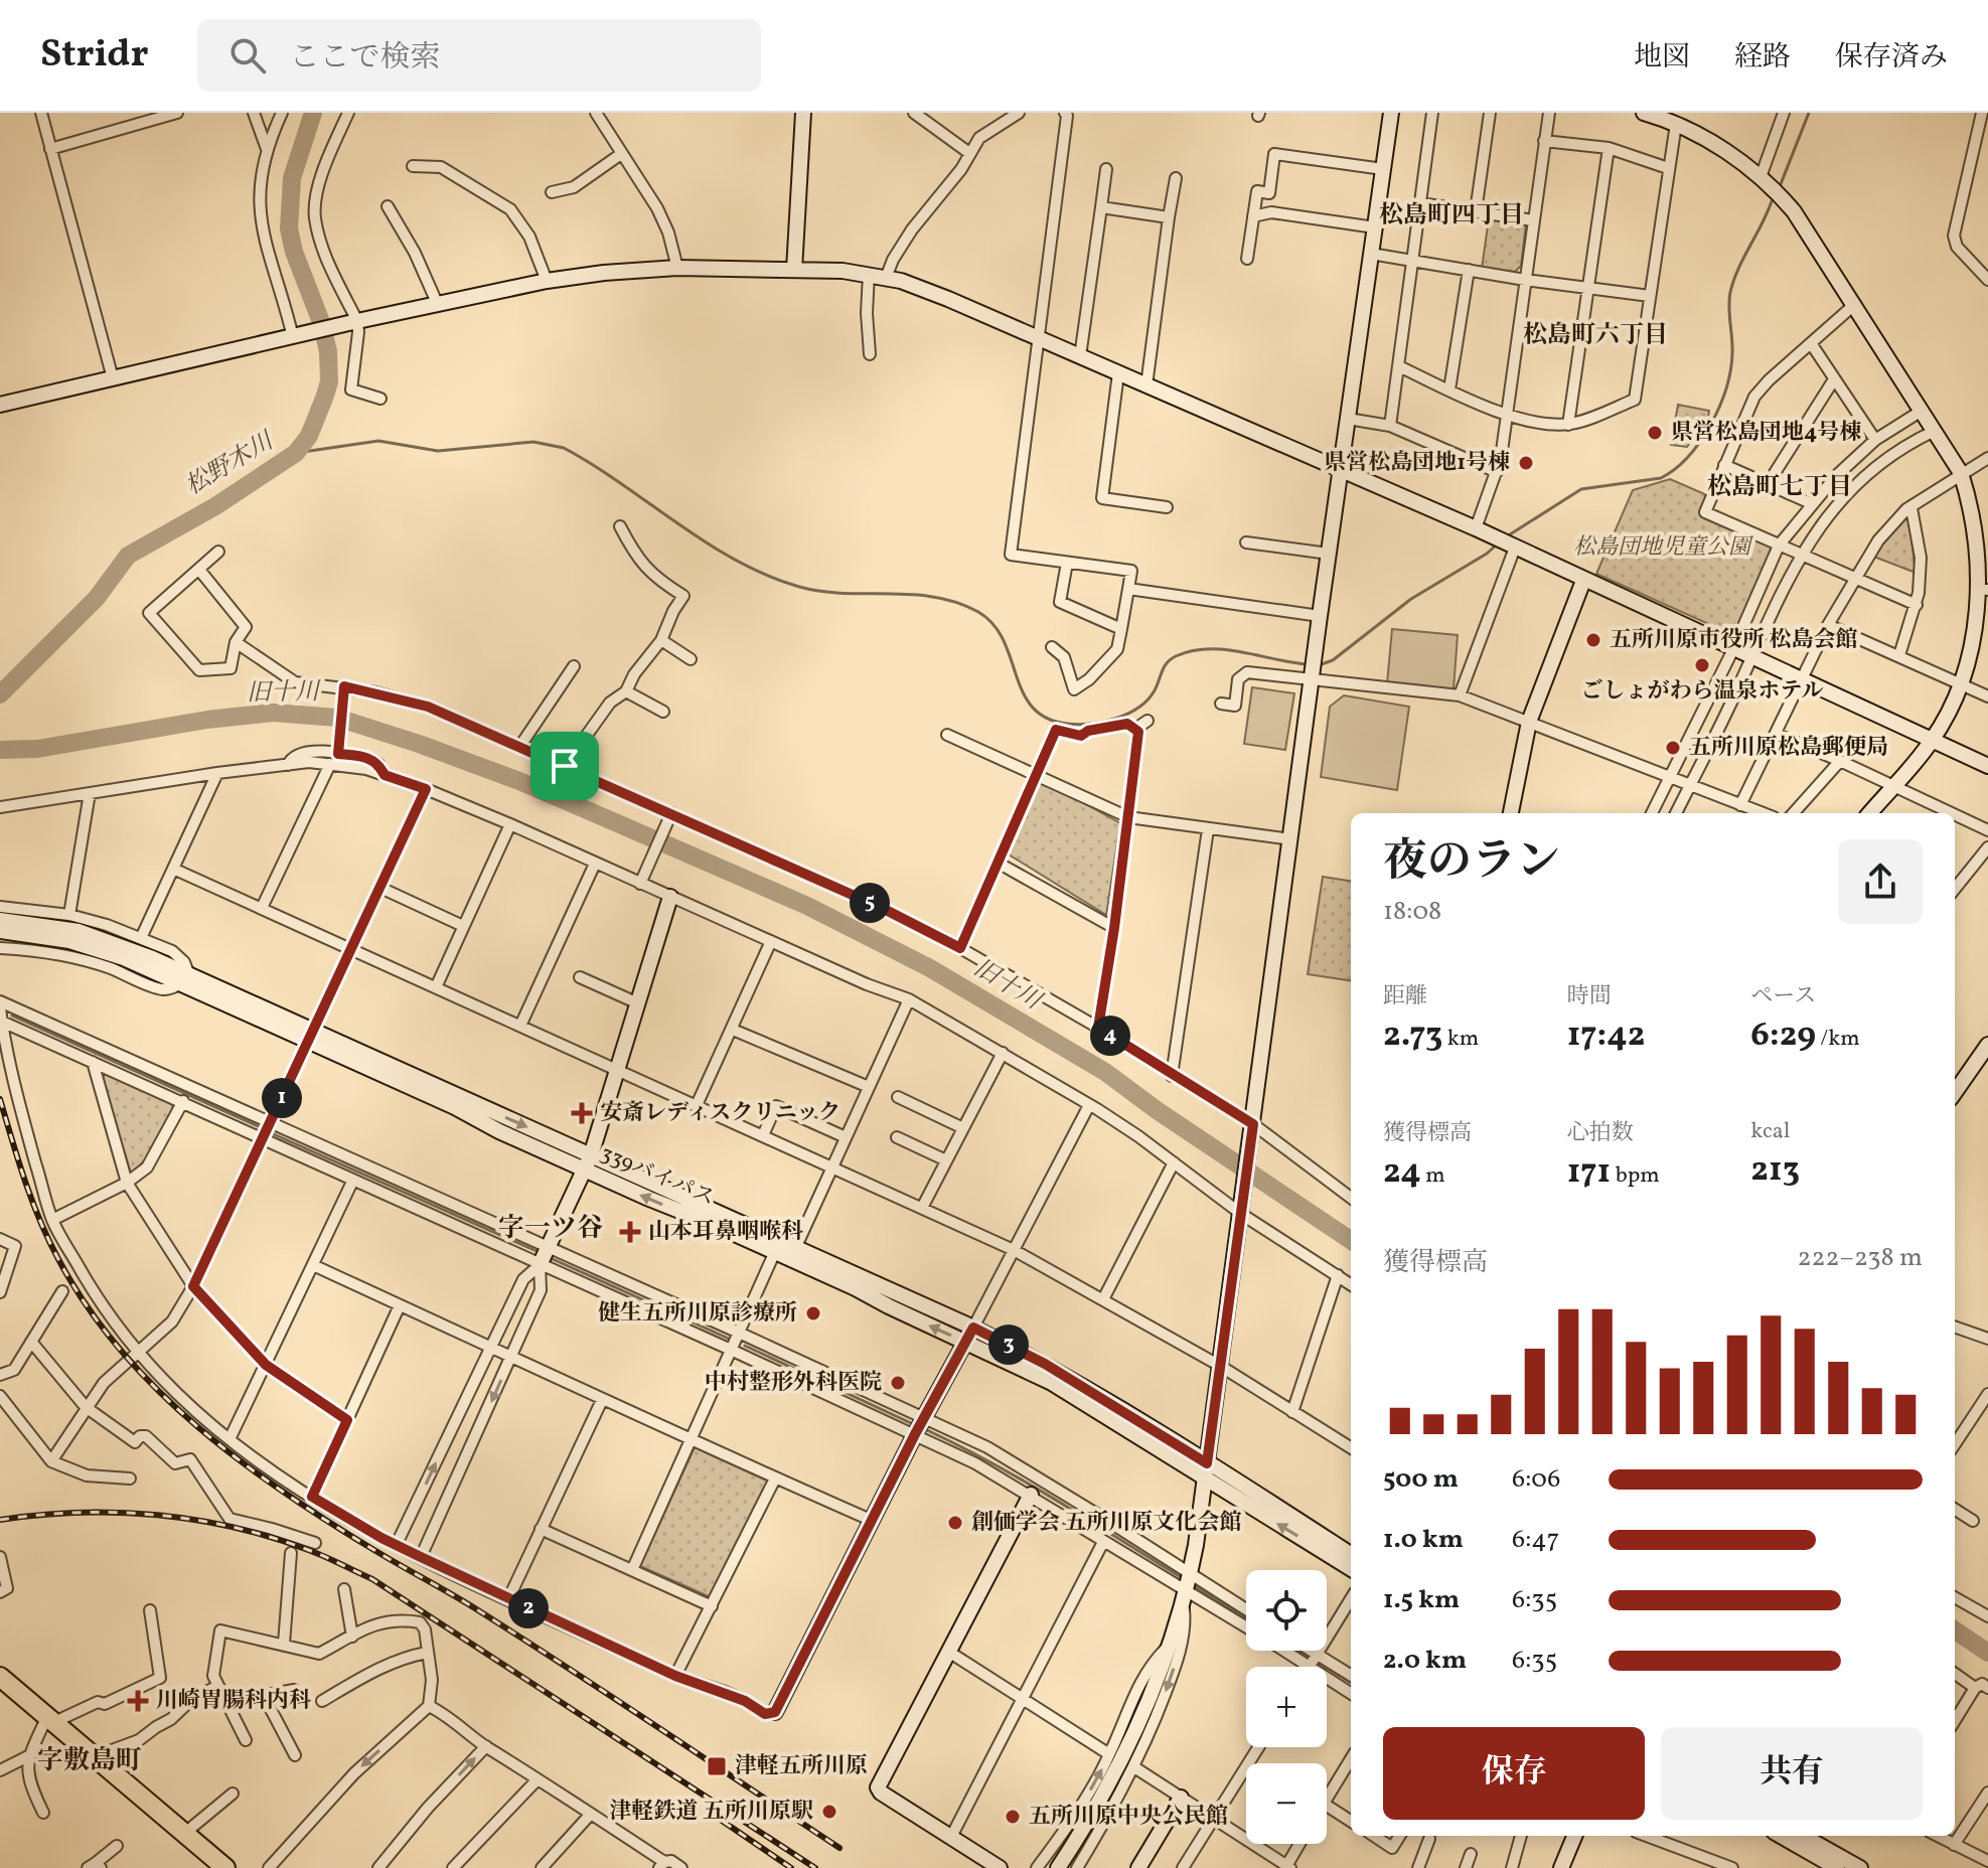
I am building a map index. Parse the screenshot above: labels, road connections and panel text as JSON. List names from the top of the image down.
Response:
{
  "streets": {
    "street": ["339バイパス"]
  },
  "districts": [
    "松島町四丁目",
    "松島町六丁目",
    "松島町七丁目",
    "字一ツ谷",
    "字敷島町"
  ],
  "water": ["松野木川", "旧十川"],
  "parks": ["松島団地児童公園"],
  "places": {
    "other": [
      "県営松島団地4号棟",
      "県営松島団地1号棟",
      "五所川原市役所 松島会館",
      "ごしょがわら温泉ホテル",
      "五所川原松島郵便局",
      "健生五所川原診療所",
      "中村整形外科医院",
      "創価学会 五所川原文化会館",
      "津軽鉄道 五所川原駅",
      "五所川原中央公民館"
    ],
    "health": ["安斎レディスクリニック", "山本耳鼻咽喉科", "川崎胃腸科内科"],
    "transit": ["津軽五所川原"]
  },
  "page": {
    "header": "Stridr",
    "search": "ここで検索",
    "nav": ["地図", "経路", "保存済み"],
    "heading": ["夜のラン", "18:08"],
    "pins": [
      "5",
      "4",
      "1",
      "3",
      "2"
    ],
    "stats": [
      ["距離", "2.73 km"],
      ["時間", "17:42"],
      ["ペース", "6:29 /km"],
      ["獲得標高", "24 m"],
      ["心拍数", "171 bpm"],
      ["kcal", "213"]
    ],
    "chart": ["獲得標高", "222–238 m"],
    "list": [
      {
        "name": "500 m",
        "note": "6:06"
      },
      {
        "name": "1.0 km",
        "note": "6:47"
      },
      {
        "name": "1.5 km",
        "note": "6:35"
      },
      {
        "name": "2.0 km",
        "note": "6:35"
      }
    ],
    "map_buttons": ["+", "−"],
    "buttons": ["保存", "共有"]
  }
}
